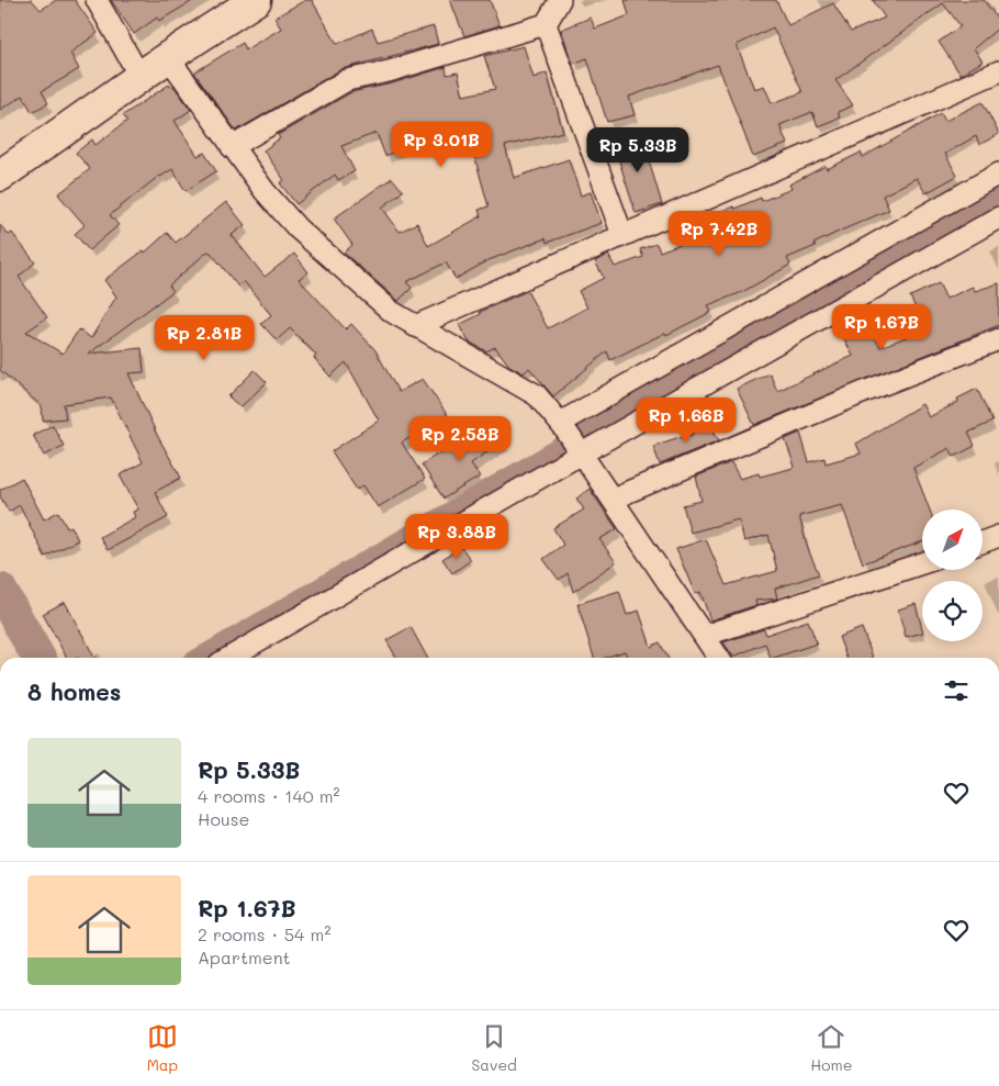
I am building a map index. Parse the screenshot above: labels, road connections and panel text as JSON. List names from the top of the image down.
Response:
{
  "north": "top right",
  "page": {
    "price": [
      "Rp 3.01B",
      "Rp 5.33B",
      "Rp 7.42B",
      "Rp 1.67B",
      "Rp 2.81B",
      "Rp 1.66B",
      "Rp 2.58B",
      "Rp 3.88B"
    ],
    "heading": "8 homes",
    "list": [
      {
        "name": "Rp 5.33B",
        "note": "4 rooms · 140 m² · House"
      },
      {
        "name": "Rp 1.67B",
        "note": "2 rooms · 54 m² · Apartment"
      }
    ],
    "tabs": ["Map", "Saved", "Home"]
  }
}
